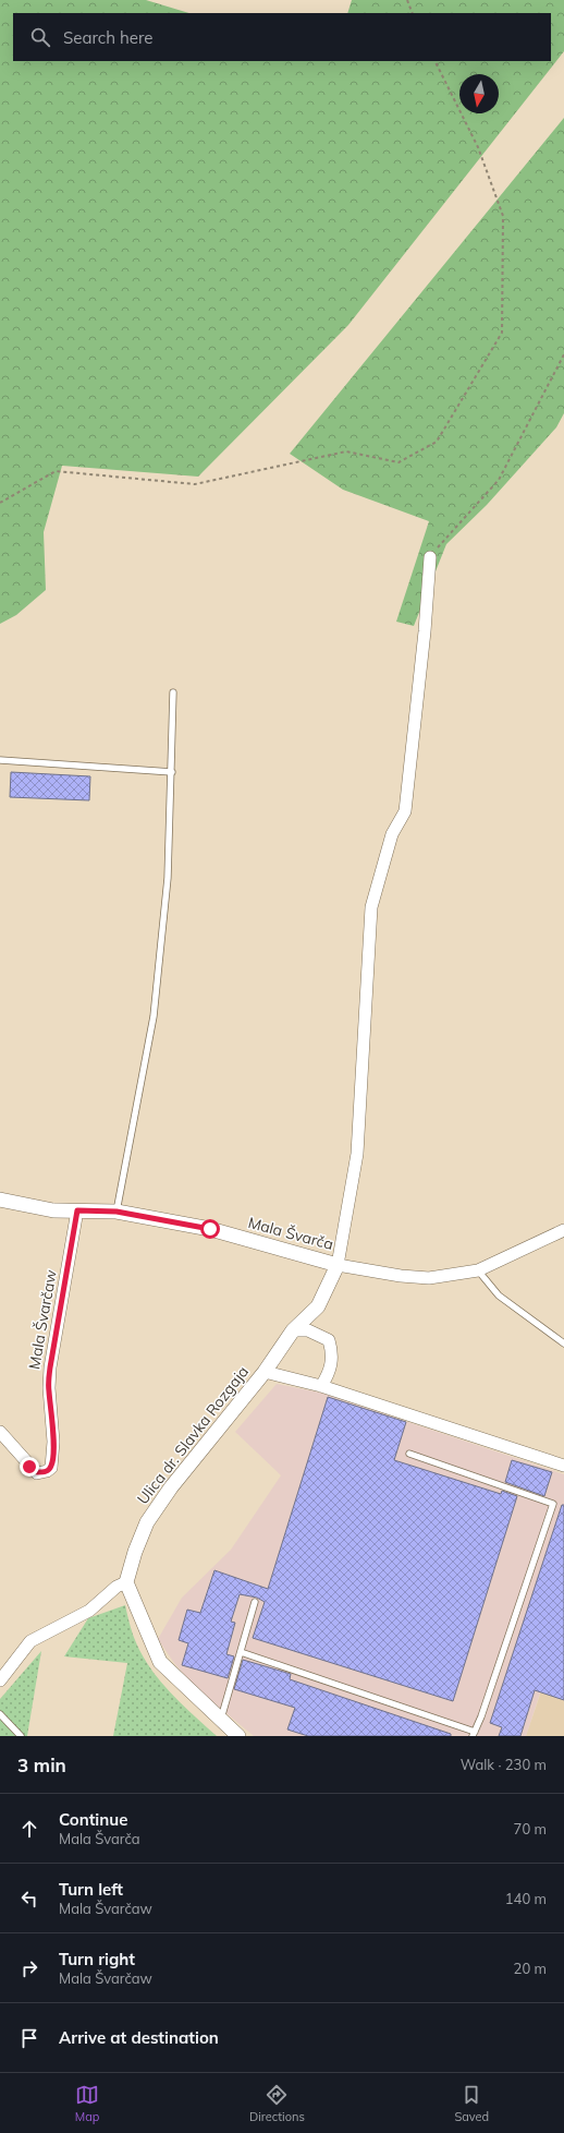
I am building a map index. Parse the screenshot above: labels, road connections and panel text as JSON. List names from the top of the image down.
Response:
{
  "streets": {
    "street": ["Mala Švarča", "Mala Švarčaw", "Ulica dr. Slavka Rozgaja"]
  },
  "crossings": [
    ["Mala Švarča", "Mala Švarčaw"],
    ["Mala Švarča", "Ulica dr. Slavka Rozgaja"]
  ],
  "north": "bottom",
  "page": {
    "search": "Search here",
    "heading": ["3 min", "Walk · 230 m"],
    "list": [
      ["Continue", "Mala Švarča", "70 m"],
      ["Turn left", "Mala Švarčaw", "140 m"],
      ["Turn right", "Mala Švarčaw", "20 m"],
      "Arrive at destination"
    ],
    "nav": ["Map", "Directions", "Saved"]
  }
}
